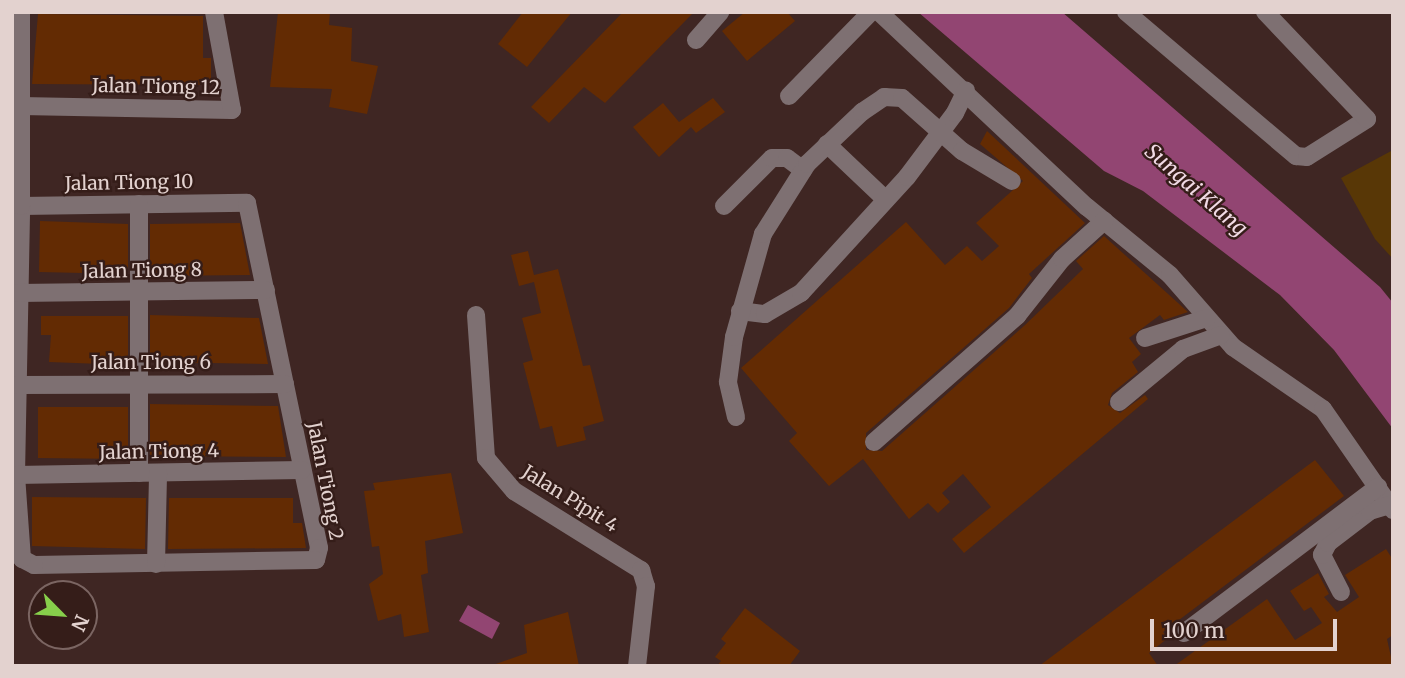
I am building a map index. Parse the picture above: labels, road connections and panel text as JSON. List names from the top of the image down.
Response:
{
  "streets": {
    "street": [
      "Jalan Tiong 12",
      "Jalan Tiong 10",
      "Jalan Tiong 8",
      "Jalan Tiong 6",
      "Jalan Tiong 4",
      "Jalan Tiong 2",
      "Jalan Pipit 4"
    ]
  },
  "crossings": [
    ["Jalan Tiong 10", "Jalan Tiong 2"],
    ["Jalan Tiong 8", "Jalan Tiong 2"],
    ["Jalan Tiong 6", "Jalan Tiong 2"],
    ["Jalan Tiong 4", "Jalan Tiong 2"]
  ],
  "water": ["Sungai Klang"],
  "scale_bar": "100 m",
  "north": "bottom right"
}
